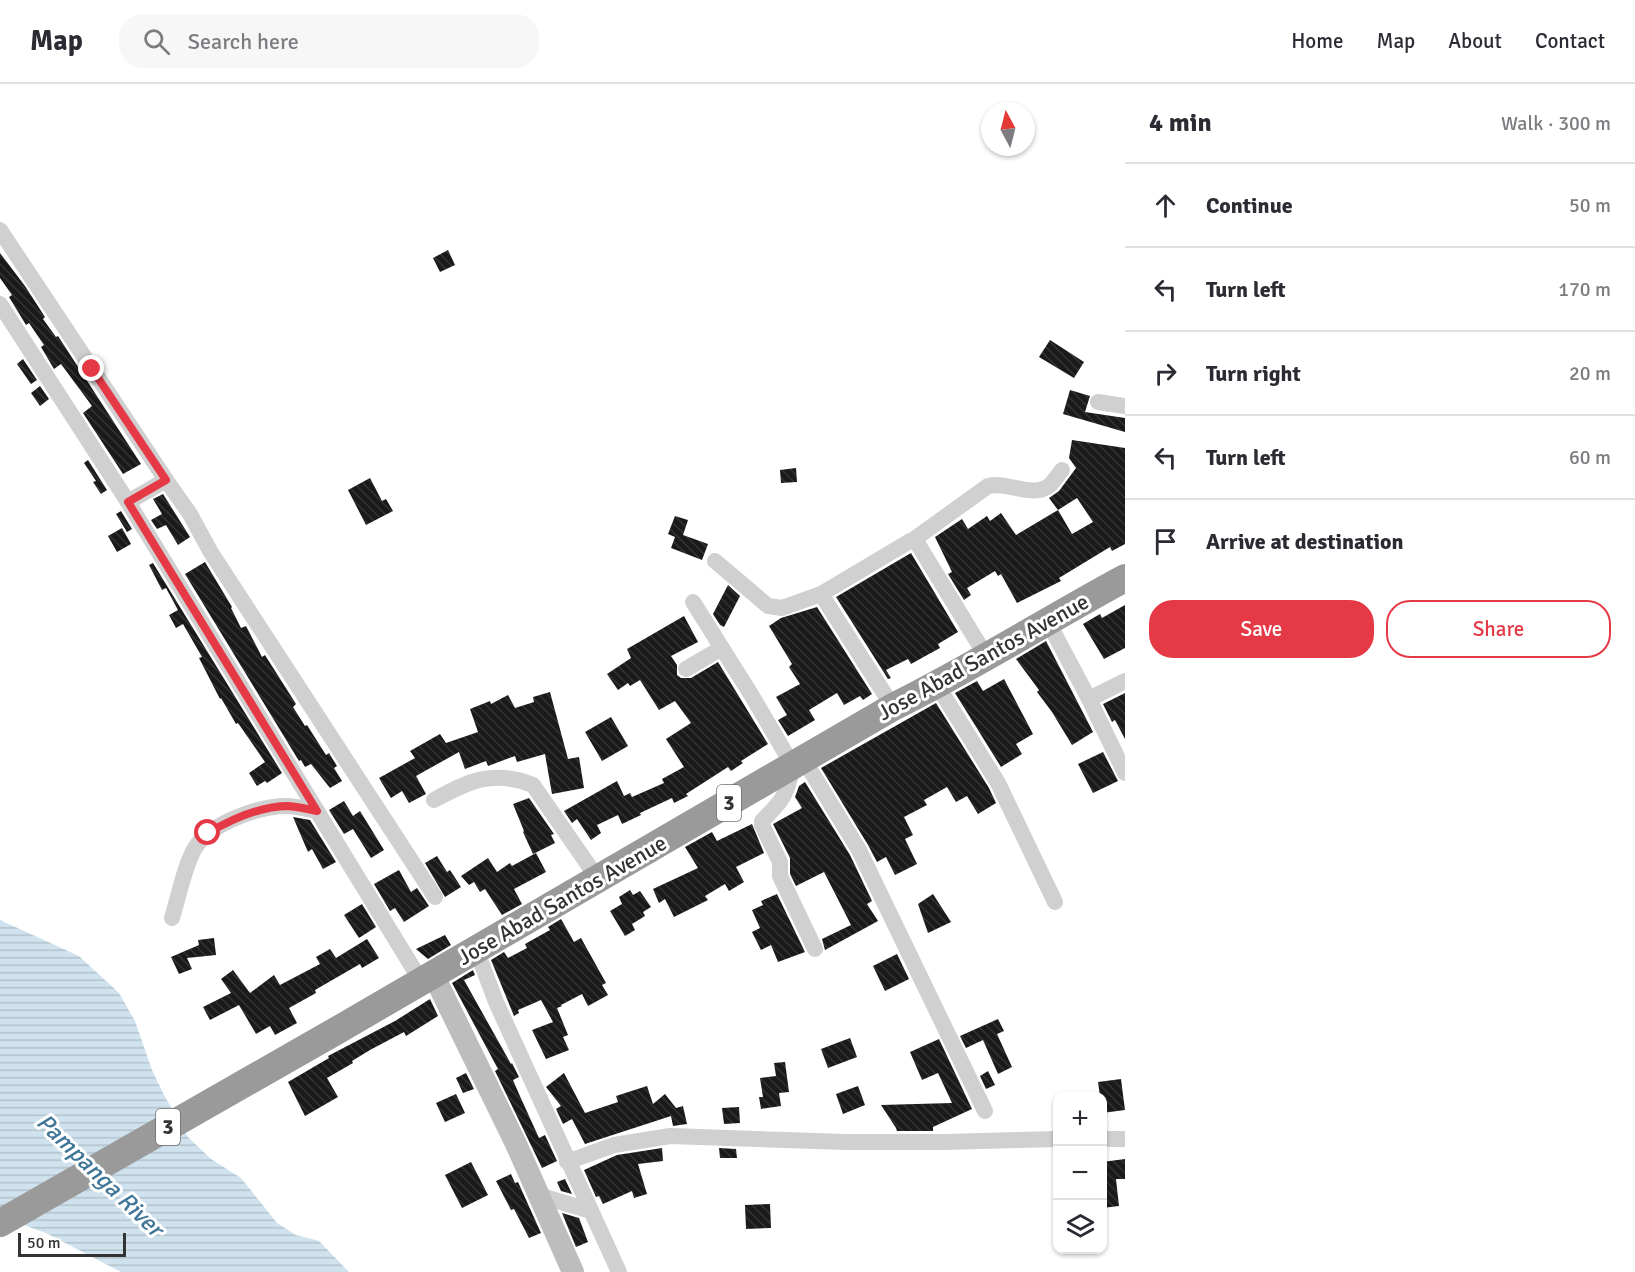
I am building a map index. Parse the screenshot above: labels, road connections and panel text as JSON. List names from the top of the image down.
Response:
{
  "streets": {
    "highway": ["Jose Abad Santos Avenue", "3"]
  },
  "water": ["Pampanga River"],
  "scale_bar": "50 m",
  "north": "top",
  "page": {
    "header": "Map",
    "search": "Search here",
    "nav": [
      "Home",
      "Map",
      "About",
      "Contact"
    ],
    "heading": ["4 min", "Walk · 300 m"],
    "list": [
      ["Continue", "50 m"],
      ["Turn left", "170 m"],
      ["Turn right", "20 m"],
      ["Turn left", "60 m"],
      "Arrive at destination"
    ],
    "buttons": ["Save", "Share"],
    "map_buttons": ["+", "−"],
    "scale": "50 m"
  }
}
